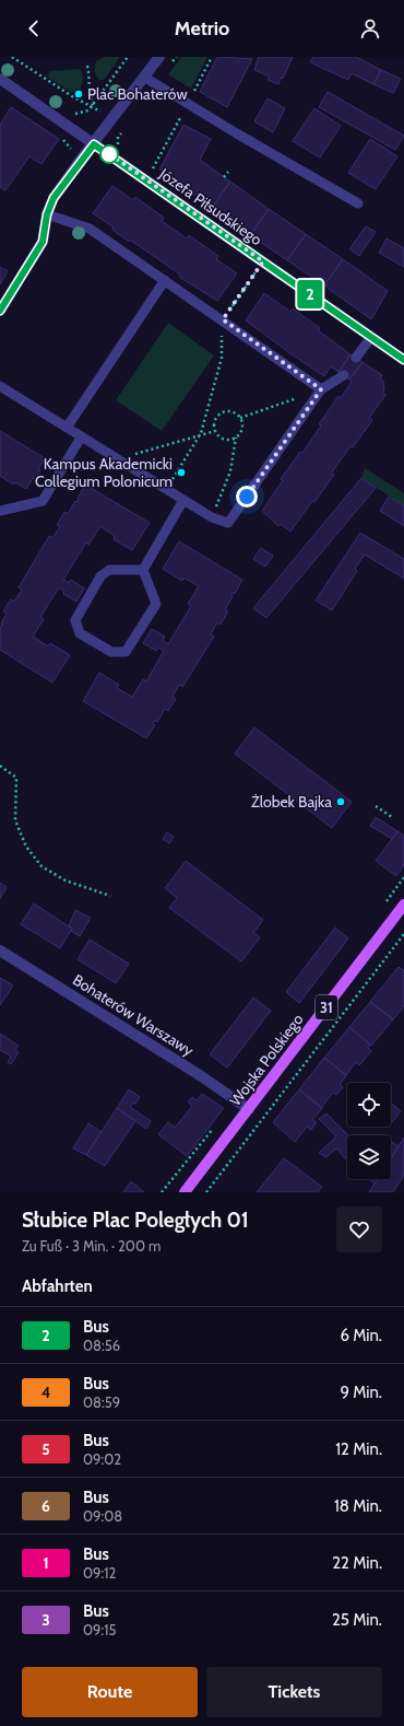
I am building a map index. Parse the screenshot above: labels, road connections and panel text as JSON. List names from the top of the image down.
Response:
{
  "streets": {
    "main road": ["31", "Wojska Polskiego"],
    "street": ["Józefa Piłsudskiego", "Bohaterów Warszawy"]
  },
  "crossings": [
    ["Bohaterów Warszawy", "Wojska Polskiego"]
  ],
  "places": ["Plac Bohaterów", "Kampus Akademicki Collegium Polonicum", "Żlobek Bajka"],
  "lines": ["bus line 2"],
  "page": {
    "header": "Metrio",
    "on_map": "2",
    "heading": [
      ["Słubice Plac Poległych 01", "Zu Fuß · 3 Min. · 200 m"],
      "Abfahrten"
    ],
    "list": [
      {
        "mark": "2",
        "name": "Bus",
        "note": "08:56",
        "value": "6 Min."
      },
      {
        "mark": "4",
        "name": "Bus",
        "note": "08:59",
        "value": "9 Min."
      },
      {
        "mark": "5",
        "name": "Bus",
        "note": "09:02",
        "value": "12 Min."
      },
      {
        "mark": "6",
        "name": "Bus",
        "note": "09:08",
        "value": "18 Min."
      },
      {
        "mark": "1",
        "name": "Bus",
        "note": "09:12",
        "value": "22 Min."
      },
      {
        "mark": "3",
        "name": "Bus",
        "note": "09:15",
        "value": "25 Min."
      }
    ],
    "buttons": ["Route", "Tickets"]
  }
}
